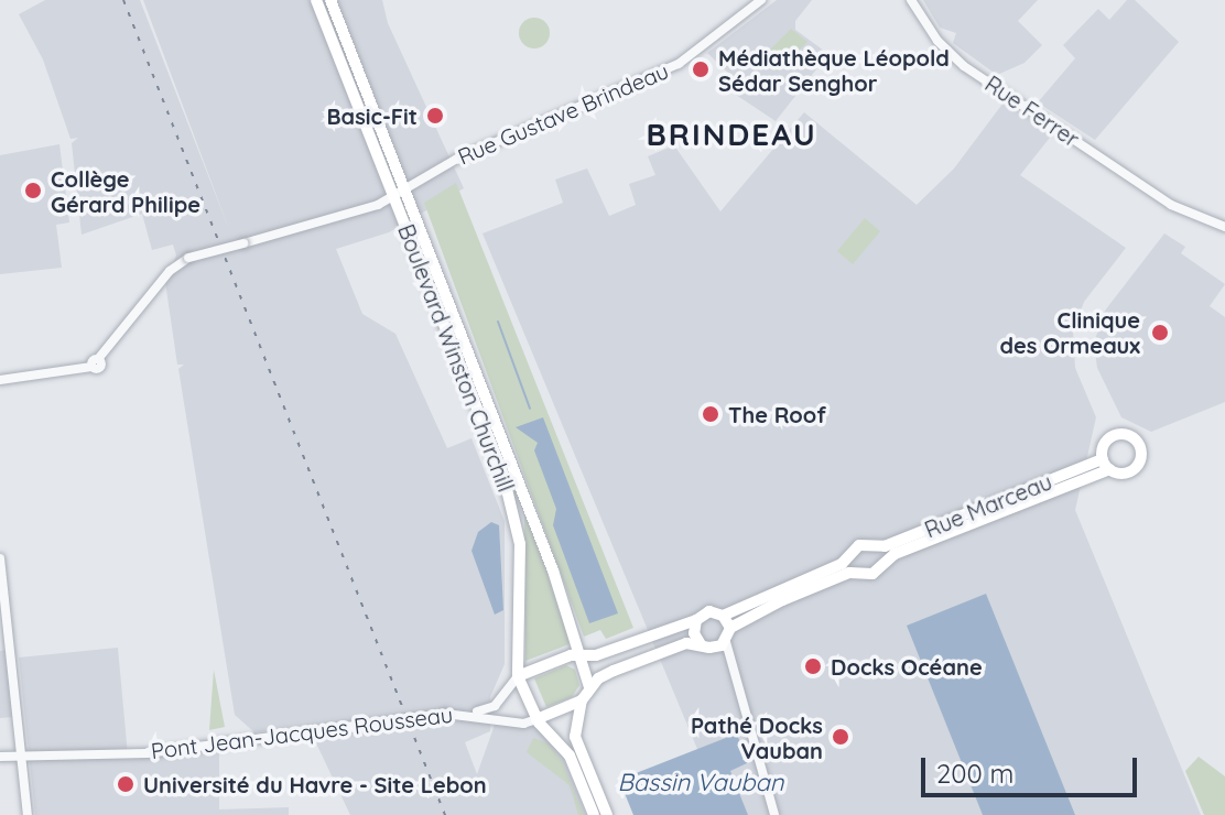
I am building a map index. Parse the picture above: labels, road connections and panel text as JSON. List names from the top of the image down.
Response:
{
  "streets": {
    "main road": ["Boulevard Winston Churchill", "Rue Marceau"],
    "street": ["Rue Ferrer", "Rue Gustave Brindeau", "Pont Jean-Jacques Rousseau"]
  },
  "crossings": [
    ["Rue Gustave Brindeau", "Boulevard Winston Churchill"],
    ["Boulevard Winston Churchill", "Pont Jean-Jacques Rousseau"]
  ],
  "districts": ["BRINDEAU"],
  "water": ["Bassin Vauban"],
  "places": [
    "Médiathèque Léopold Sédar Senghor",
    "Basic-Fit",
    "Collège Gérard Philipe",
    "Clinique des Ormeaux",
    "The Roof",
    "Docks Océane",
    "Pathé Docks Vauban",
    "Université du Havre - Site Lebon"
  ],
  "scale_bar": "200 m"
}
